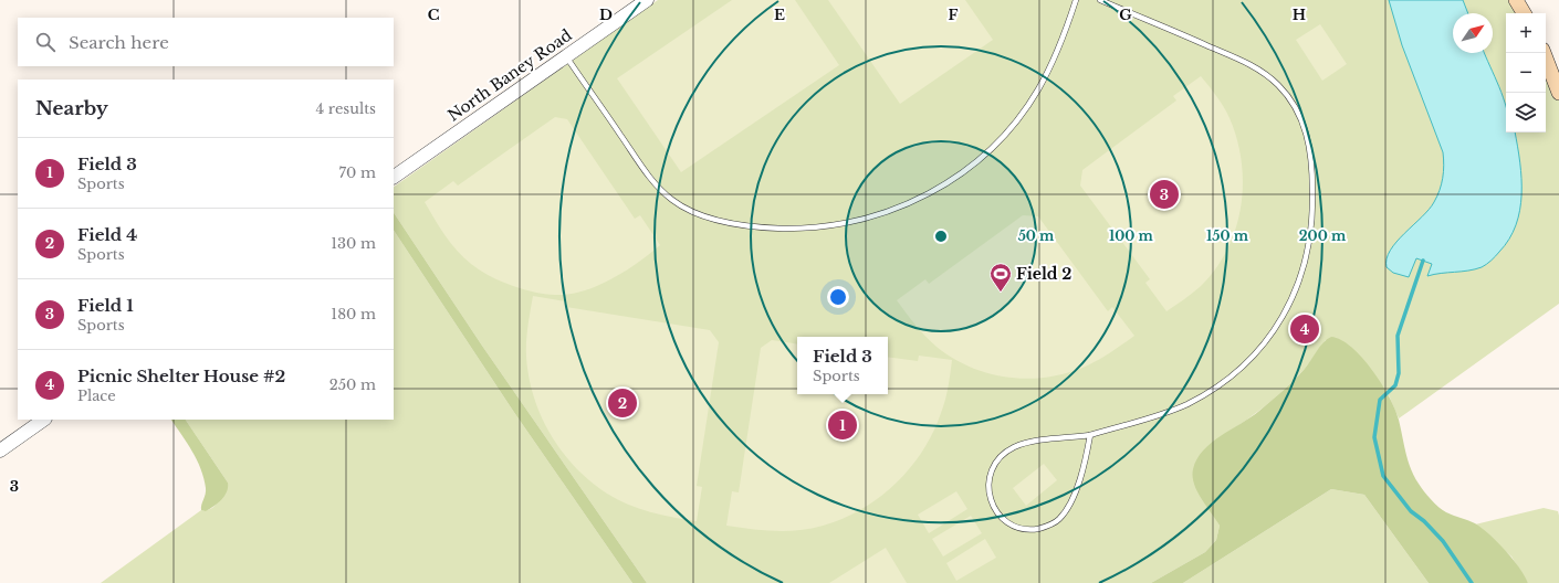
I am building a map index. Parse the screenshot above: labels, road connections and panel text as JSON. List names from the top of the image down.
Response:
{
  "streets": {
    "street": ["North Baney Road"]
  },
  "places": {
    "sports": ["Field 2"]
  },
  "north": "top right",
  "page": {
    "map_buttons": ["+", "−"],
    "search": "Search here",
    "heading": ["Nearby", "4 results"],
    "list": [
      {
        "mark": "1",
        "name": "Field 3",
        "note": "Sports",
        "value": "70 m"
      },
      {
        "mark": "2",
        "name": "Field 4",
        "note": "Sports",
        "value": "130 m"
      },
      {
        "mark": "3",
        "name": "Field 1",
        "note": "Sports",
        "value": "180 m"
      },
      {
        "mark": "4",
        "name": "Picnic Shelter House #2",
        "note": "Place",
        "value": "250 m"
      }
    ],
    "pins": [
      "3",
      "4",
      "2",
      "1"
    ],
    "popup": ["Field 3", "Sports"]
  },
  "grid": {
    "columns": [
      "C",
      "D",
      "E",
      "F",
      "G",
      "H"
    ],
    "rows": ["3"]
  },
  "rings": [
    "50 m",
    "100 m",
    "150 m",
    "200 m"
  ]
}
